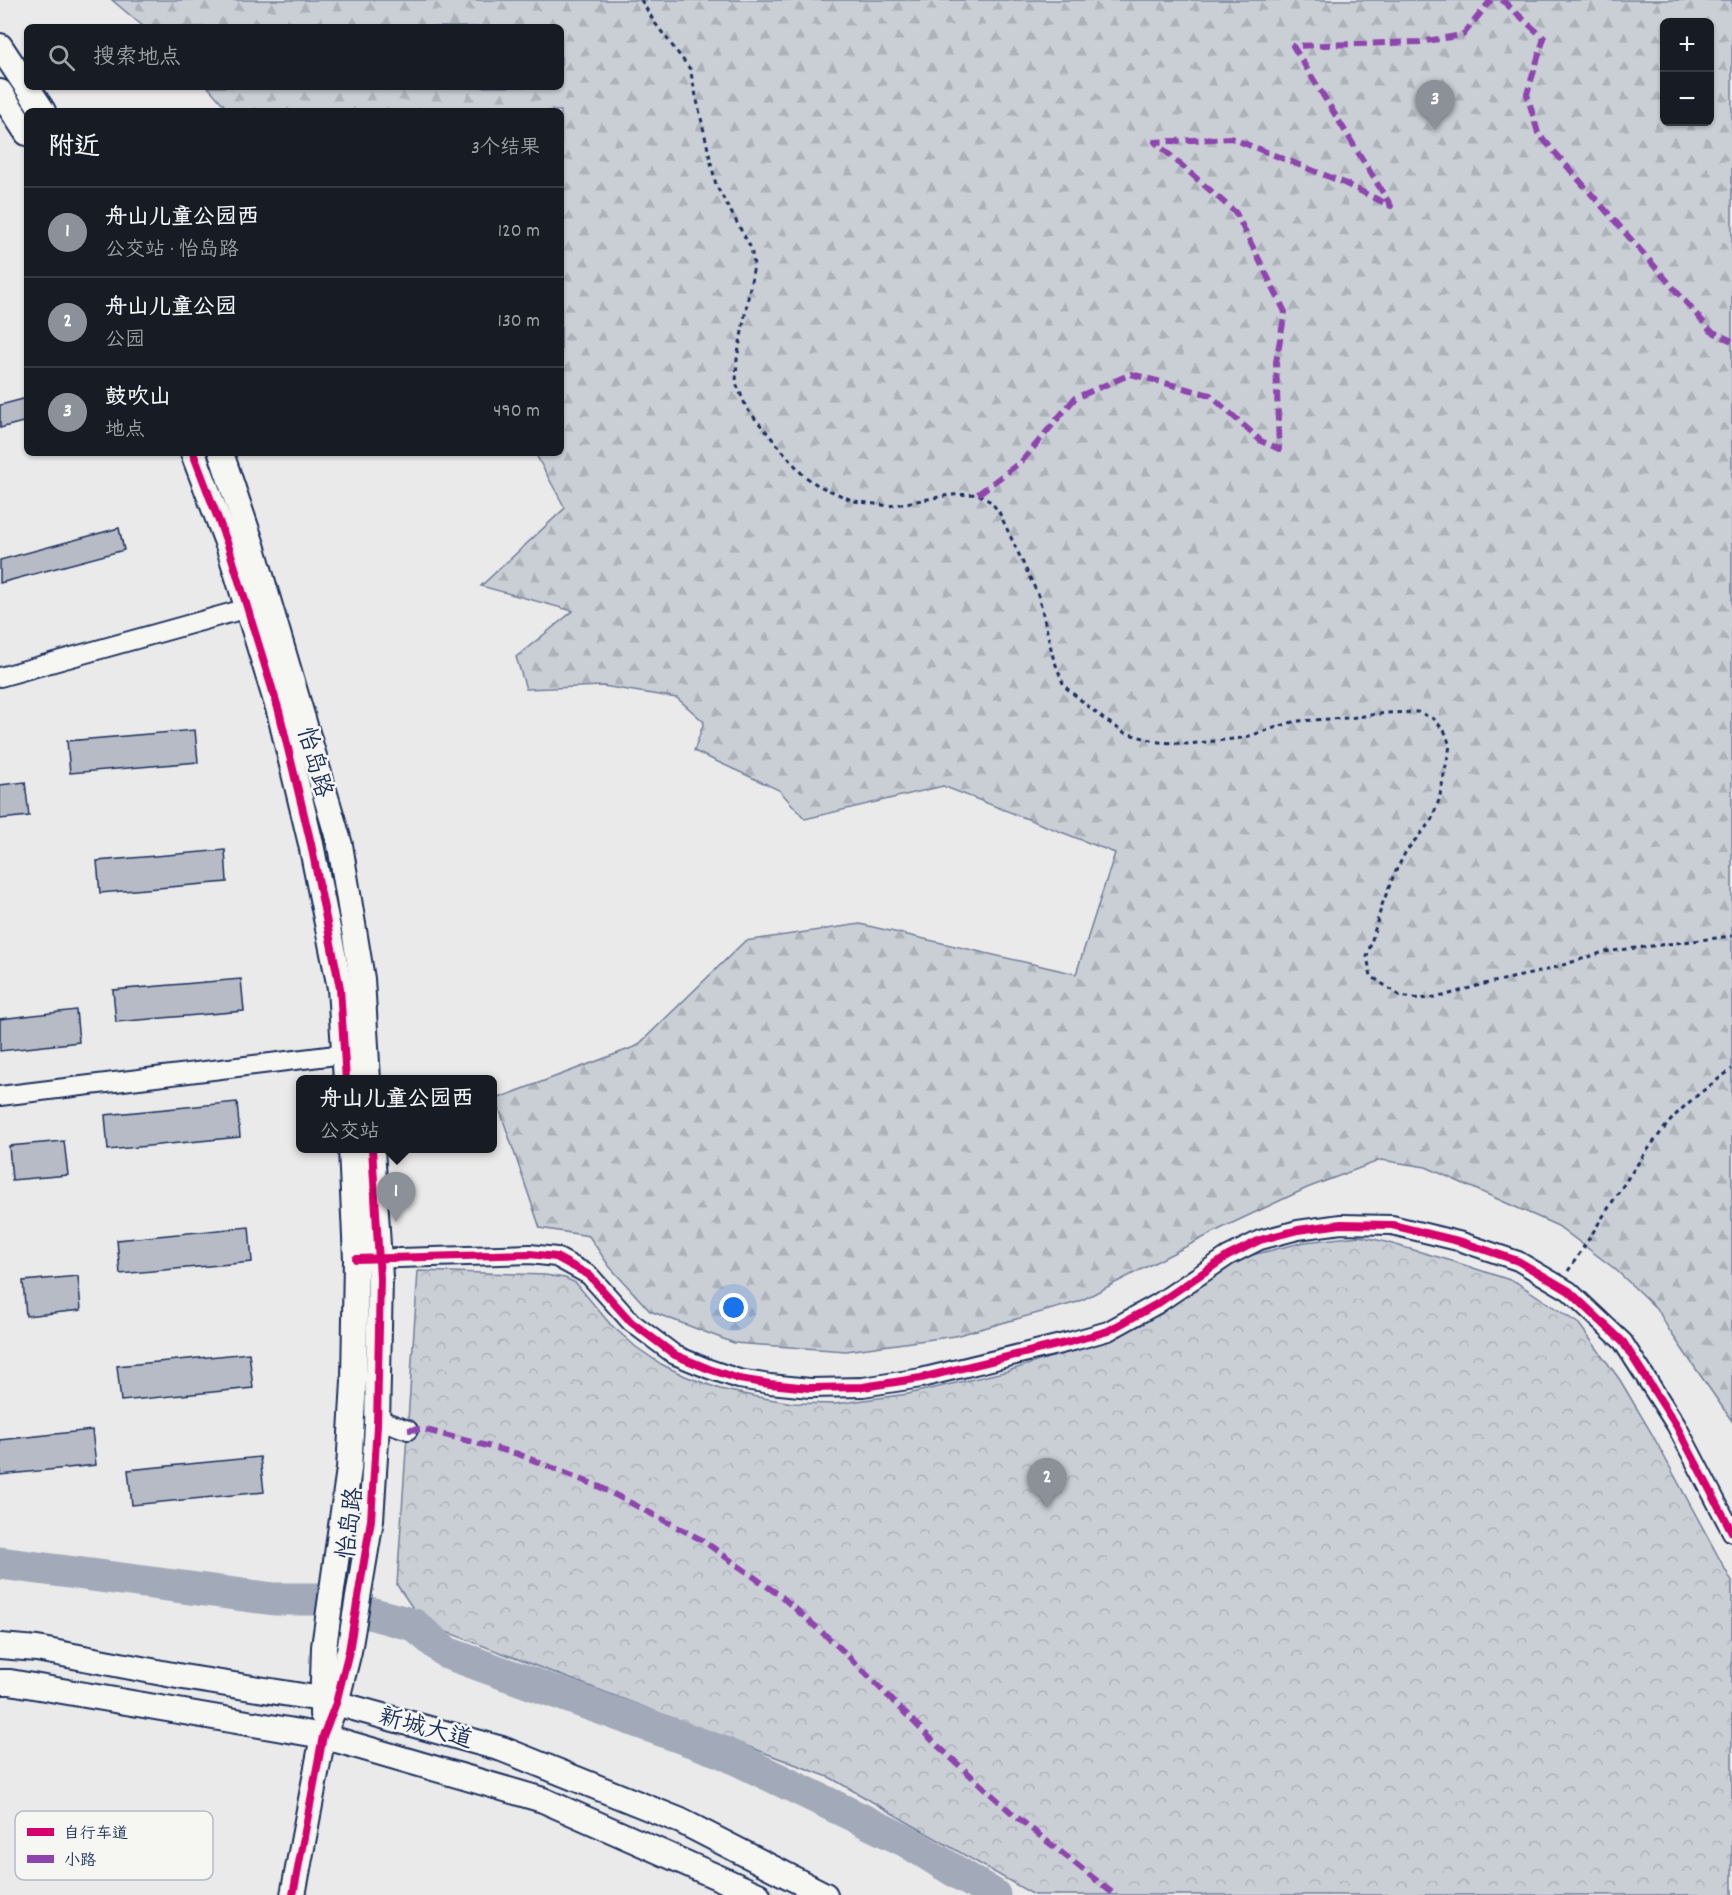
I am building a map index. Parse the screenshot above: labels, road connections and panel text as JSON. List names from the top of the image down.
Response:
{
  "streets": {
    "street": ["怡岛路", "新城大道"]
  },
  "crossings": [
    ["怡岛路", "新城大道"]
  ],
  "legend": ["自行车道", "小路"],
  "page": {
    "map_buttons": ["+", "−"],
    "search": "搜索地点",
    "pins": ["3", "1", "2"],
    "heading": ["附近", "3个结果"],
    "list": [
      {
        "mark": "1",
        "name": "舟山儿童公园西",
        "note": "公交站 · 怡岛路",
        "value": "120 m"
      },
      {
        "mark": "2",
        "name": "舟山儿童公园",
        "note": "公园",
        "value": "130 m"
      },
      {
        "mark": "3",
        "name": "鼓吹山",
        "note": "地点",
        "value": "490 m"
      }
    ],
    "popup": ["舟山儿童公园西", "公交站"]
  }
}
